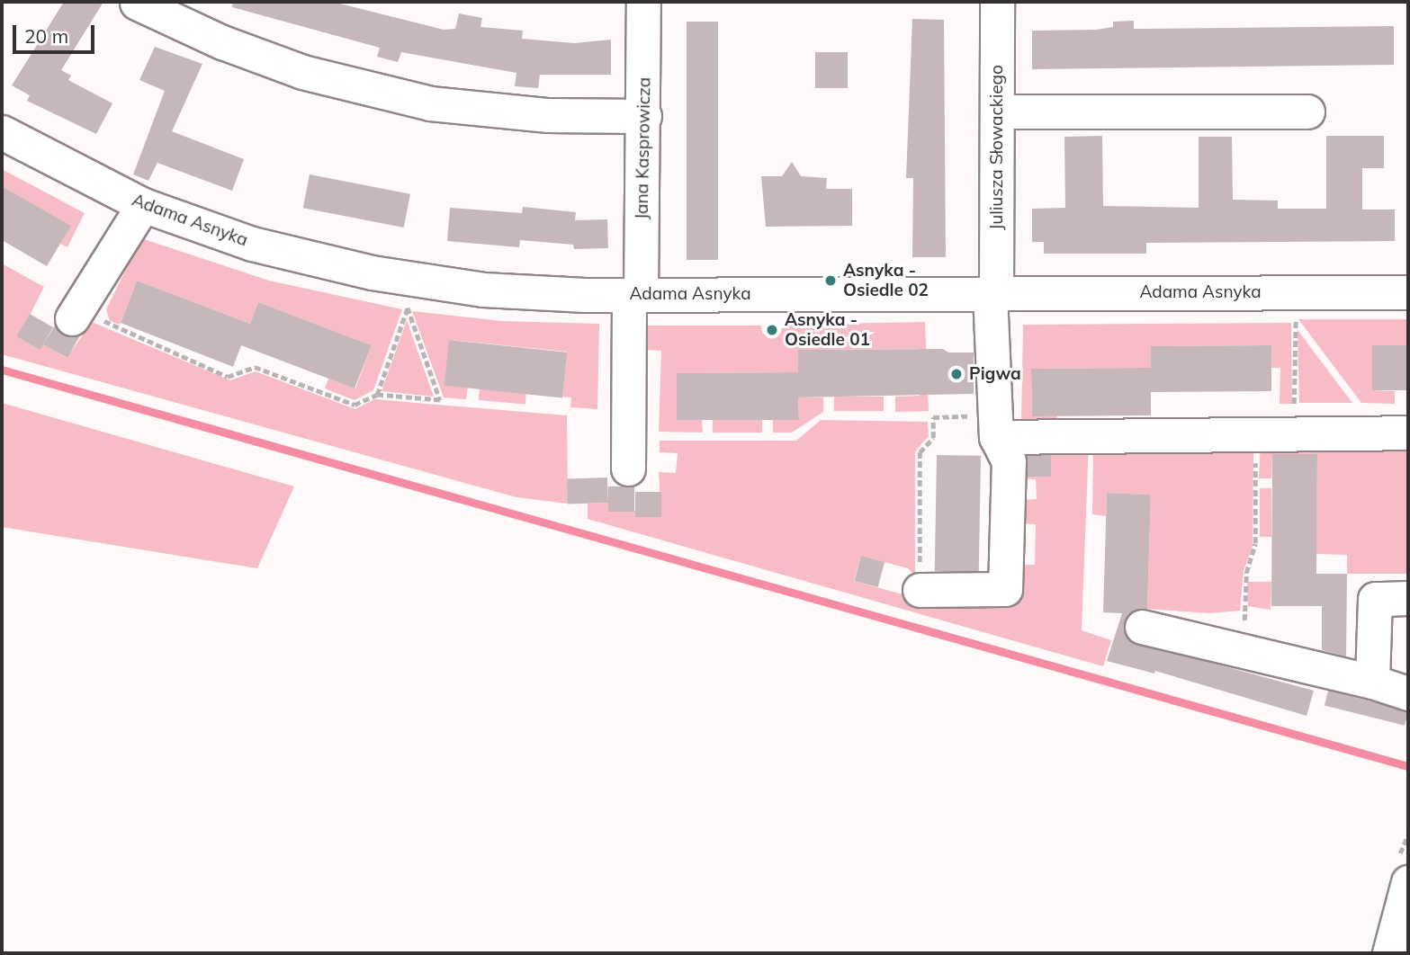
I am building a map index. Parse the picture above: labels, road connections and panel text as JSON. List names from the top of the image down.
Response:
{
  "streets": {
    "street": ["Juliusza Słowackiego", "Jana Kasprowicza", "Adama Asnyka"]
  },
  "crossings": [
    ["Juliusza Słowackiego", "Adama Asnyka"],
    ["Jana Kasprowicza", "Adama Asnyka"]
  ],
  "places": ["Asnyka - Osiedle 02", "Asnyka - Osiedle 01", "Pigwa"],
  "scale_bar": "20 m"
}
